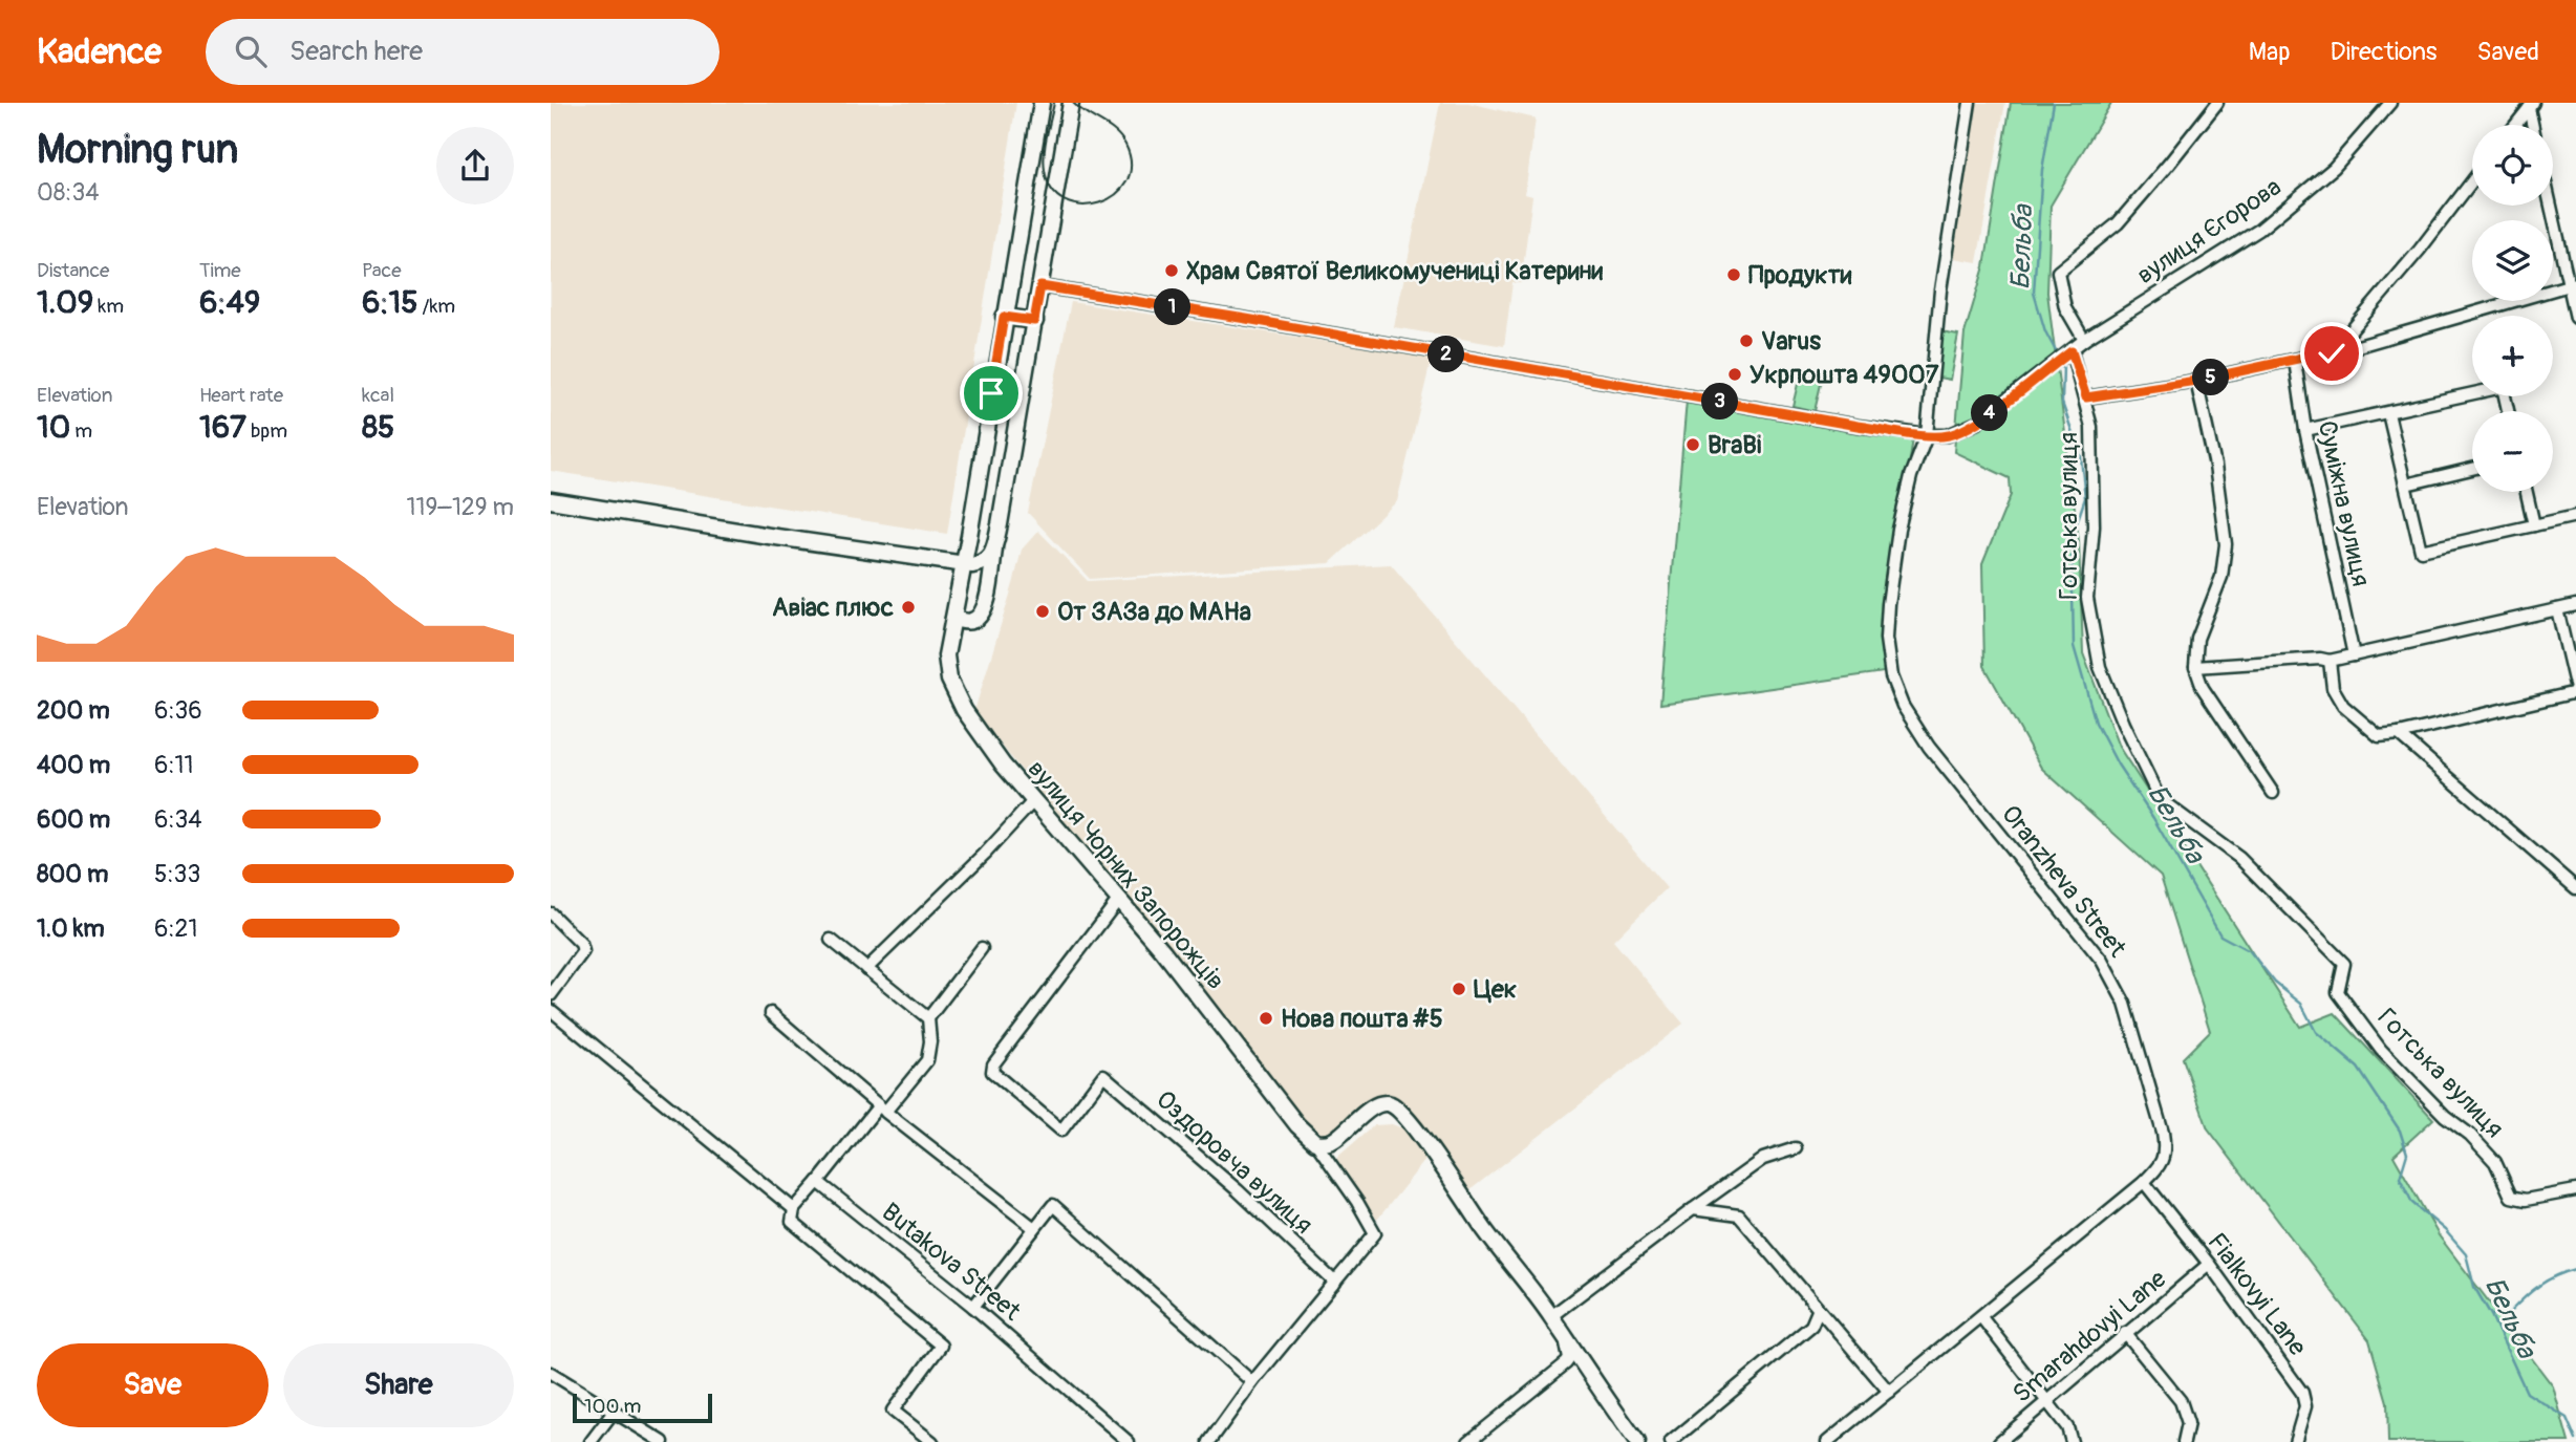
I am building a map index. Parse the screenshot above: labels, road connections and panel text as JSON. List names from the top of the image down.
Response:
{
  "streets": {
    "main road": ["вулиця Чорних Запорожців"],
    "street": [
      "вулиця Єгорова",
      "Суміжна вулиця",
      "Готська вулиця",
      "Oranzheva Street",
      "Оздоровча вулиця",
      "Butakova Street",
      "Fialkovyi Lane",
      "Smarahdovyi Lane"
    ]
  },
  "crossings": [
    ["вулиця Єгорова", "Готська вулиця"],
    ["вулиця Єгорова", "Oranzheva Street"],
    ["Суміжна вулиця", "Готська вулиця"],
    ["вулиця Чорних Запорожців", "Оздоровча вулиця"],
    ["Oranzheva Street", "Fialkovyi Lane"],
    ["Fialkovyi Lane", "Smarahdovyi Lane"]
  ],
  "water": ["Бельба"],
  "places": [
    "Храм Святої Великомучениці Катерини",
    "Продукти",
    "Varus",
    "Укрпошта 49007",
    "BraBi",
    "Авіас плюс",
    "От ЗАЗа до МАНа",
    "Цек",
    "Нова пошта #5"
  ],
  "scale_bar": "100 m",
  "page": {
    "header": "Kadence",
    "search": "Search here",
    "nav": ["Map", "Directions", "Saved"],
    "heading": ["Morning run", "08:34"],
    "map_buttons": ["+", "−"],
    "stats": [
      ["Distance", "1.09 km"],
      ["Time", "6:49"],
      ["Pace", "6:15 /km"],
      ["Elevation", "10 m"],
      ["Heart rate", "167 bpm"],
      ["kcal", "85"]
    ],
    "pins": [
      "1",
      "2",
      "5",
      "3",
      "4"
    ],
    "chart": ["Elevation", "119–129 m"],
    "list": [
      {
        "name": "200 m",
        "note": "6:36"
      },
      {
        "name": "400 m",
        "note": "6:11"
      },
      {
        "name": "600 m",
        "note": "6:34"
      },
      {
        "name": "800 m",
        "note": "5:33"
      },
      {
        "name": "1.0 km",
        "note": "6:21"
      }
    ],
    "buttons": ["Save", "Share"],
    "scale": "100 m"
  }
}
